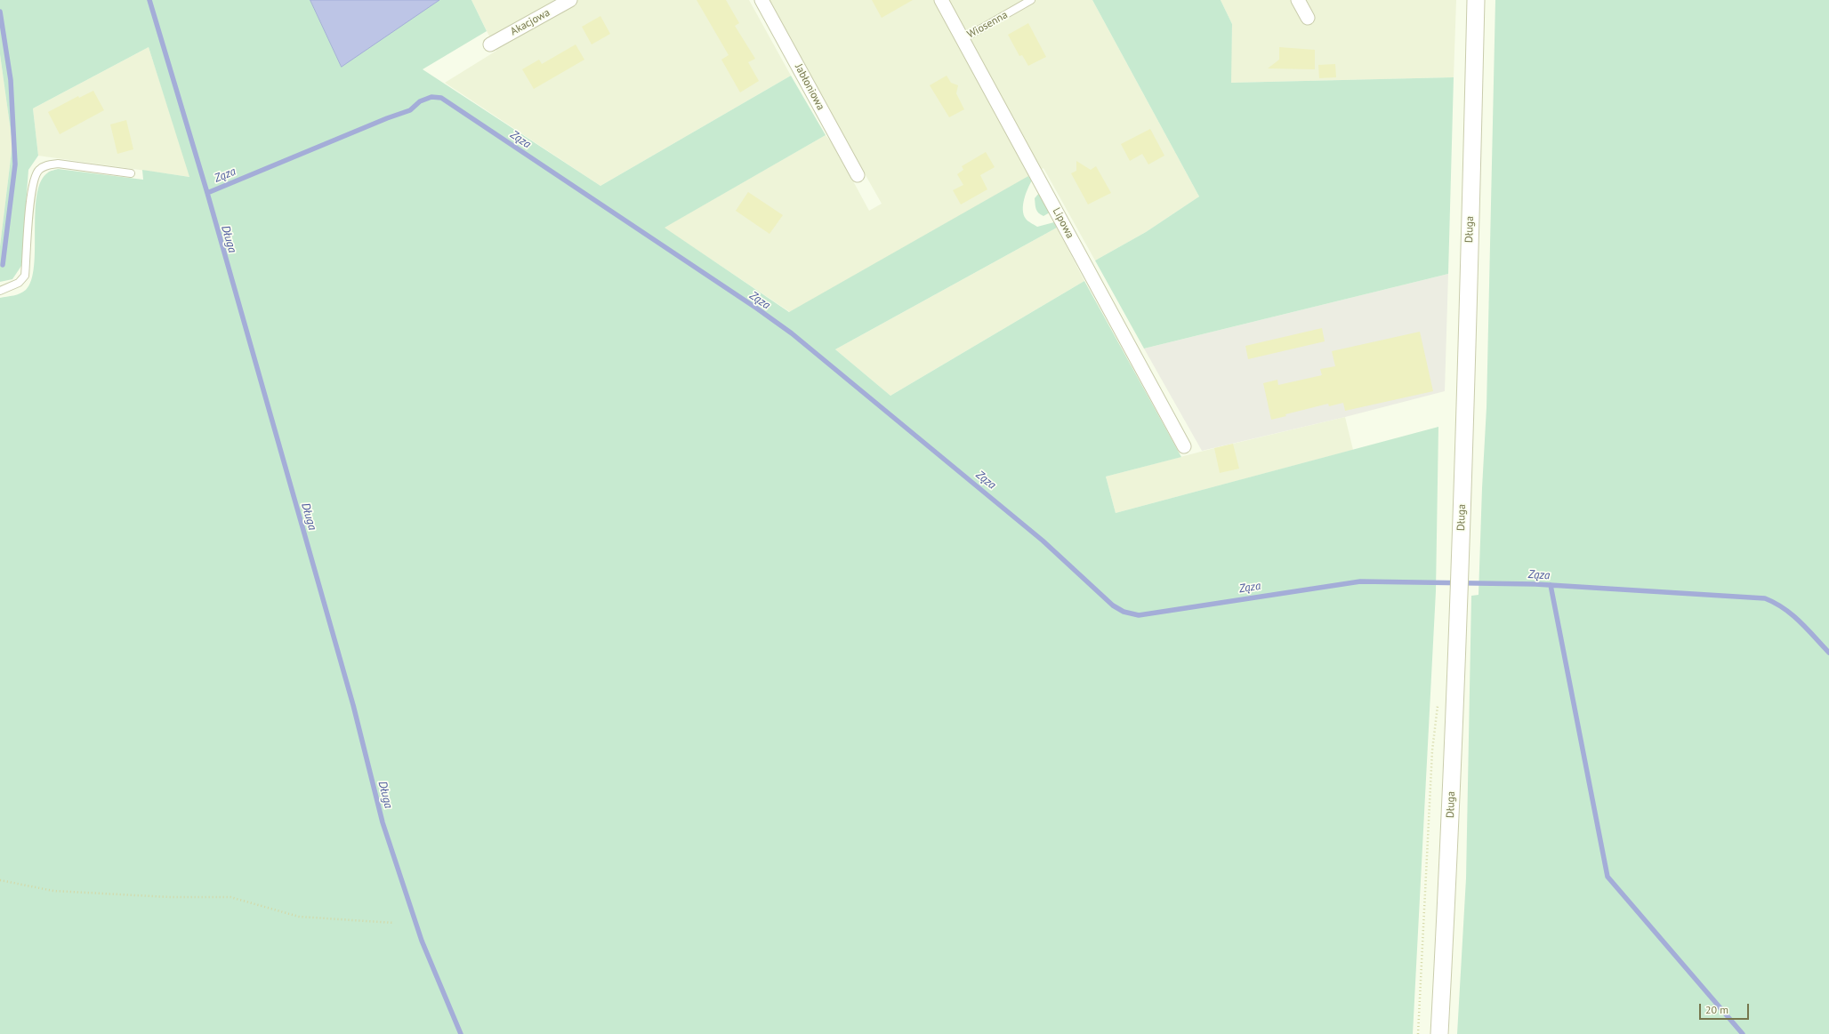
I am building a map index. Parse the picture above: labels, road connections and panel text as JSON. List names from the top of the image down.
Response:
{
  "streets": {
    "street": [
      "Akacjowa",
      "Jabłoniowa",
      "Lipowa",
      "Długa"
    ],
    "lane": ["Wiosenna"]
  },
  "crossings": [
    ["Wiosenna", "Lipowa"]
  ],
  "water": ["Ząza", "Długa"],
  "scale_bar": "20 m"
}
